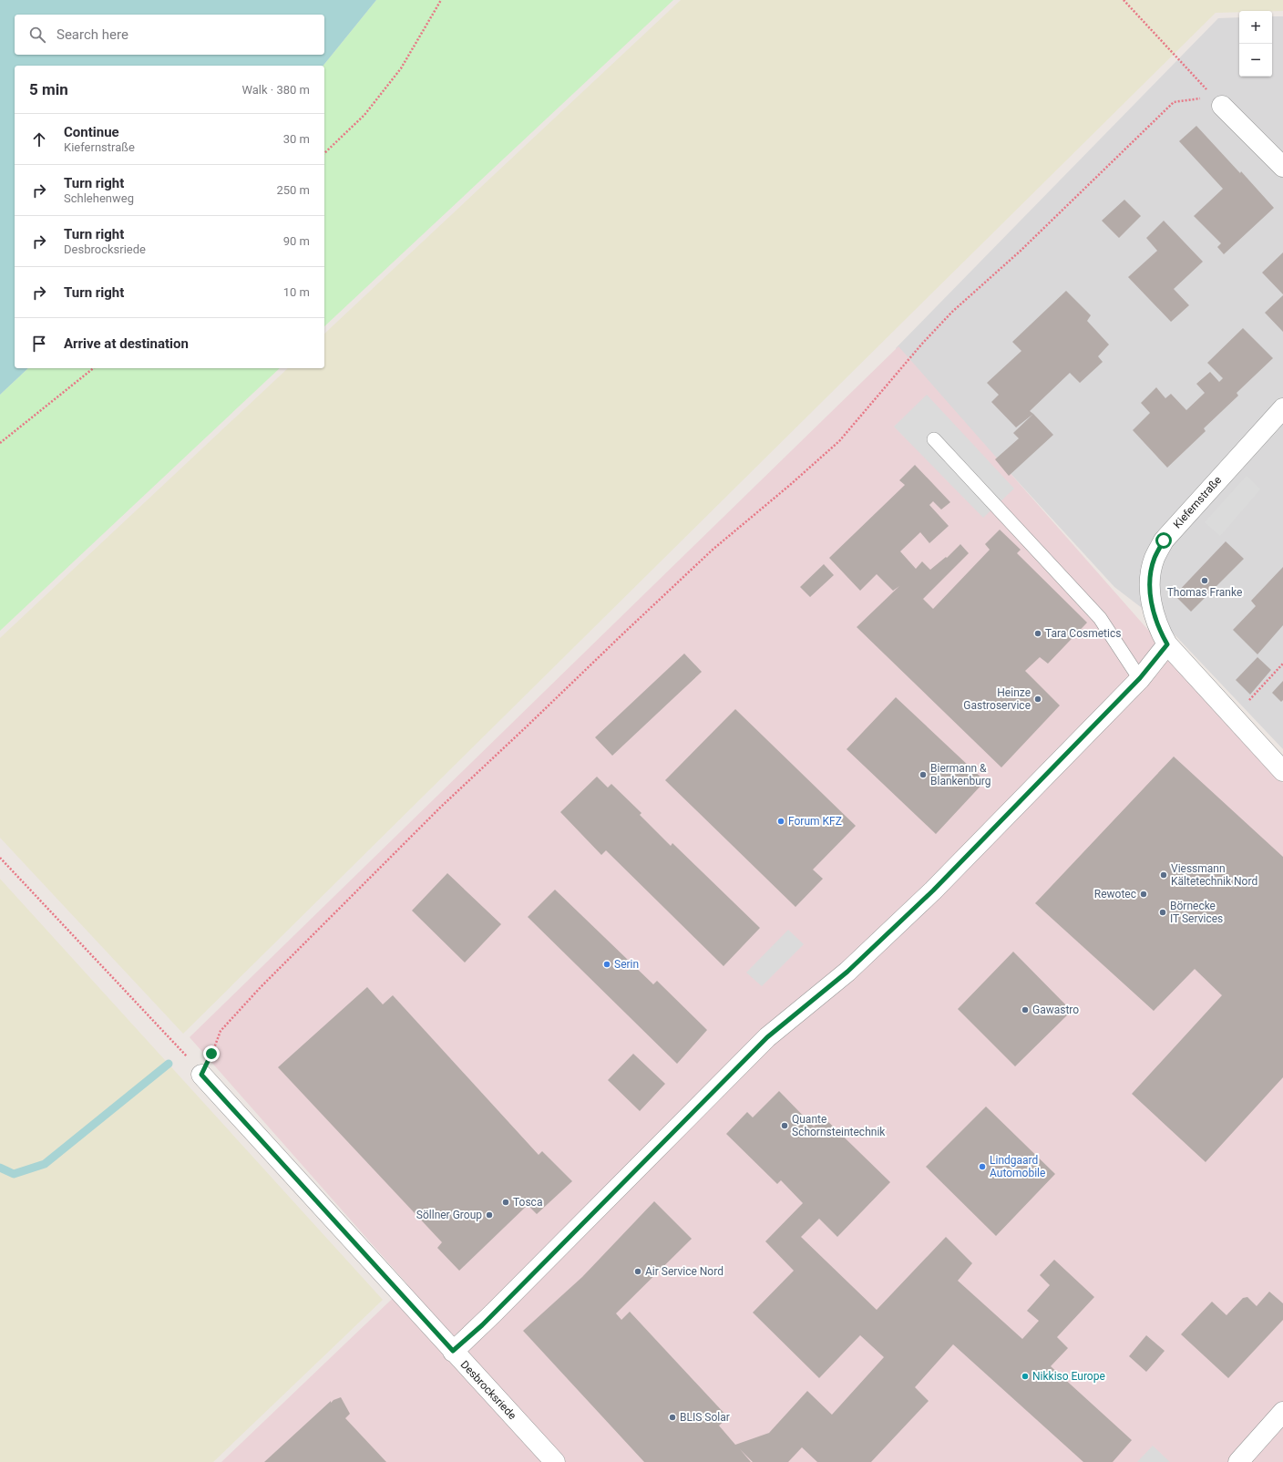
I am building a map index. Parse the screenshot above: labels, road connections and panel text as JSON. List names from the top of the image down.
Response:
{
  "streets": {
    "street": ["Kiefernstraße", "Desbrocksriede"]
  },
  "places": [
    "Thomas Franke",
    "Tara Cosmetics",
    "Heinze Gastroservice",
    "Biermann & Blankenburg",
    "Forum KFZ",
    "Viessmann Kältetechnik Nord",
    "Rewotec",
    "Börnecke IT Services",
    "Serin",
    "Gawastro",
    "Quante Schornsteintechnik",
    "Lindgaard Automobile",
    "Tosca",
    "Söllner Group",
    "Air Service Nord",
    "Nikkiso Europe",
    "BLIS Solar"
  ],
  "page": {
    "map_buttons": ["+", "−"],
    "search": "Search here",
    "heading": ["5 min", "Walk · 380 m"],
    "list": [
      ["Continue", "Kiefernstraße", "30 m"],
      ["Turn right", "Schlehenweg", "250 m"],
      ["Turn right", "Desbrocksriede", "90 m"],
      ["Turn right", "10 m"],
      "Arrive at destination"
    ]
  }
}
